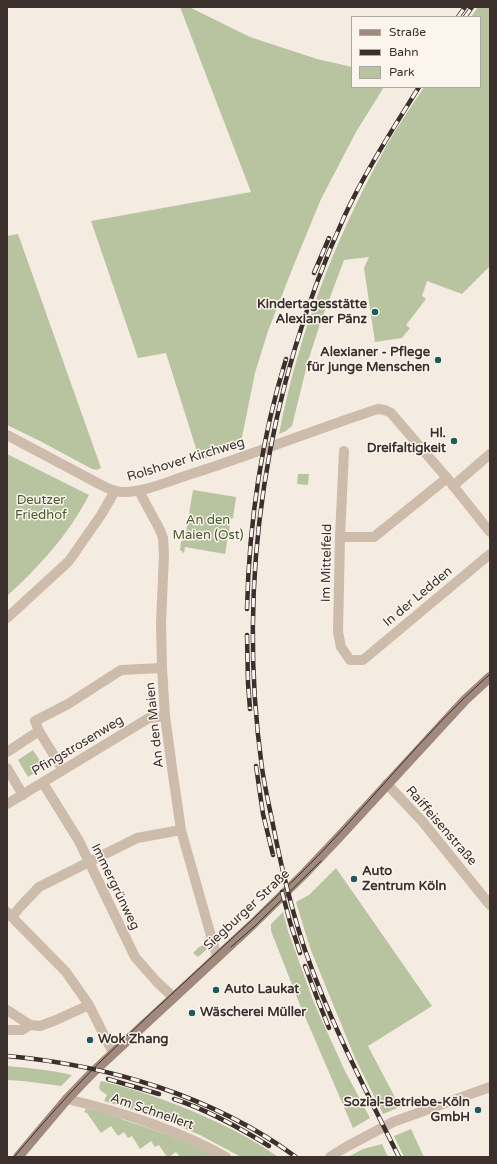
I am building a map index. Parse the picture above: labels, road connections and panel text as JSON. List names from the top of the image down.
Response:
{
  "streets": {
    "main road": ["Siegburger Straße"],
    "street": [
      "Rolshover Kirchweg",
      "Im Mittelfeld",
      "In der Ledden",
      "An den Maien",
      "Pfingstrosenweg",
      "Raiffeisenstraße",
      "Immergrünweg",
      "Am Schnellert"
    ]
  },
  "crossings": [
    ["Rolshover Kirchweg", "An den Maien"],
    ["Im Mittelfeld", "In der Ledden"],
    ["An den Maien", "Pfingstrosenweg"],
    ["An den Maien", "Siegburger Straße"],
    ["Pfingstrosenweg", "Immergrünweg"],
    ["Raiffeisenstraße", "Siegburger Straße"],
    ["Immergrünweg", "Siegburger Straße"],
    ["Siegburger Straße", "Am Schnellert"]
  ],
  "parks": ["Deutzer Friedhof", "An den Maien (Ost)"],
  "places": [
    "Kindertagesstätte Alexianer Pänz",
    "Alexianer - Pflege für junge Menschen",
    "Hl. Dreifaltigkeit",
    "Auto Zentrum Köln",
    "Auto Laukat",
    "Wäscherei Müller",
    "Wok Zhang",
    "Sozial-Betriebe-Köln GmbH"
  ],
  "legend": ["Straße", "Bahn", "Park"]
}
